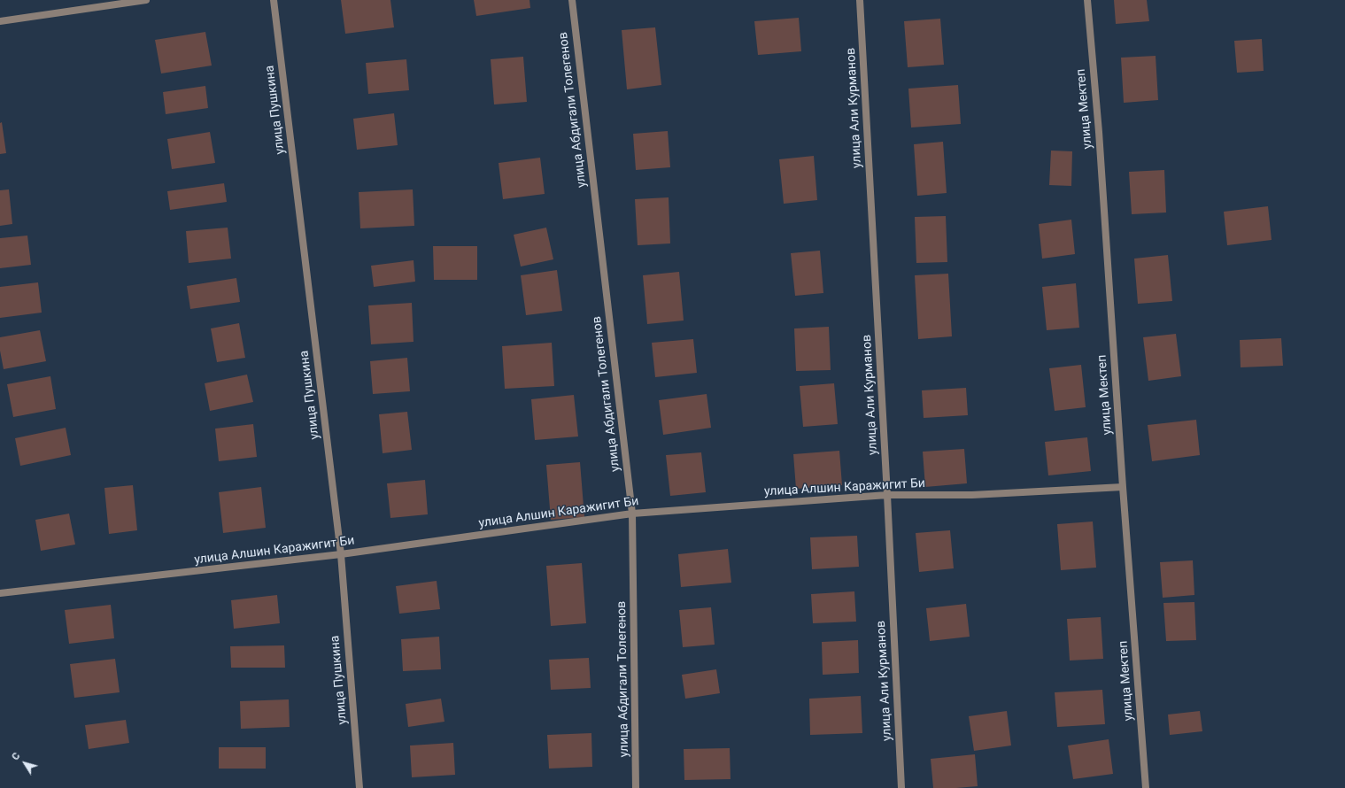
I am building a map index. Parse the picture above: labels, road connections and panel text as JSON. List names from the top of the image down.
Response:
{
  "streets": {
    "street": [
      "улица Али Курманов",
      "улица Мектеп",
      "улица Пушкина",
      "улица Абдигали Толегенов",
      "улица Алшин Каражигит Би"
    ]
  },
  "crossings": [
    ["улица Али Курманов", "улица Алшин Каражигит Би"],
    ["улица Мектеп", "улица Алшин Каражигит Би"],
    ["улица Пушкина", "улица Алшин Каражигит Би"],
    ["улица Абдигали Толегенов", "улица Алшин Каражигит Би"]
  ],
  "north": "top left"
}
